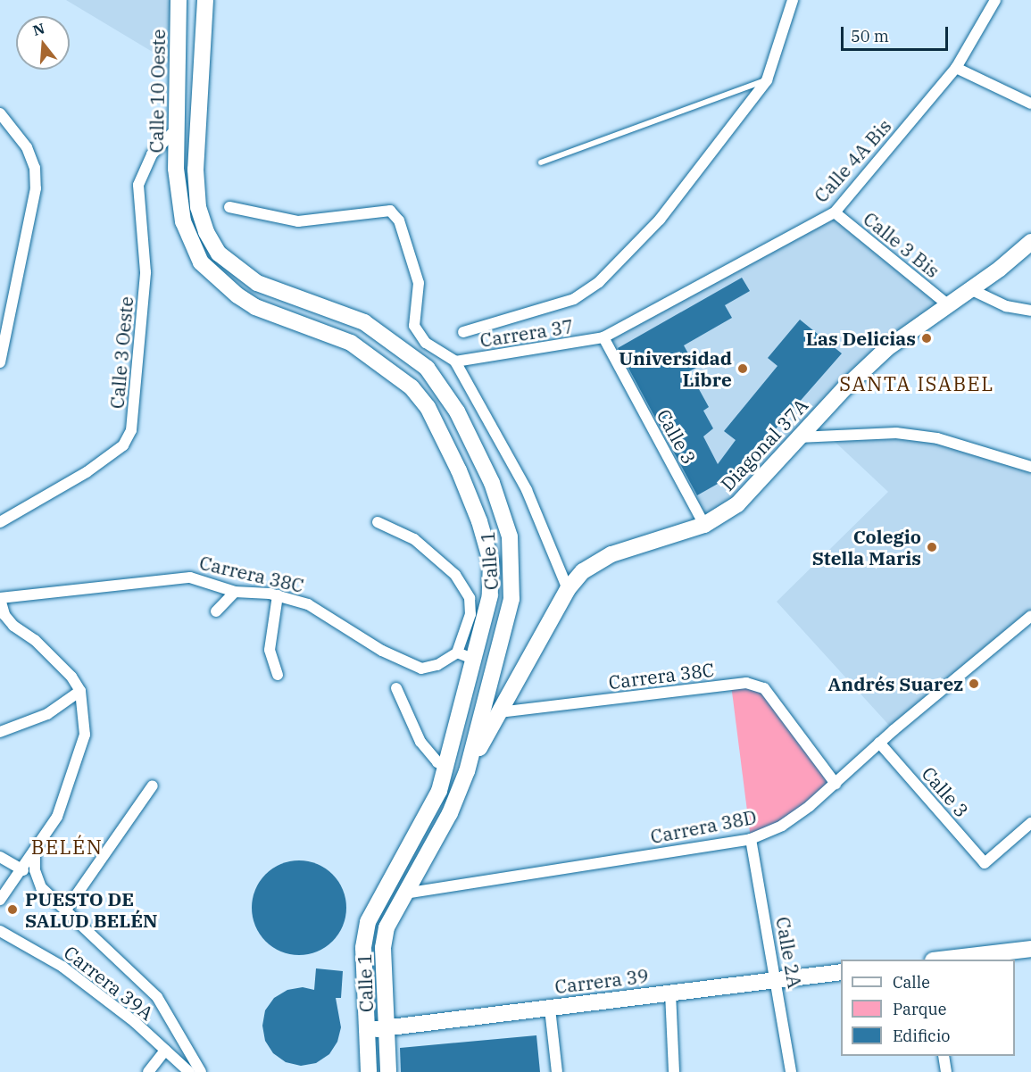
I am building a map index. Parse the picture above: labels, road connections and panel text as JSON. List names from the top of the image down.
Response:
{
  "streets": {
    "main road": [
      "Calle 10 Oeste",
      "Diagonal 37A",
      "Calle 1",
      "Carrera 39"
    ],
    "street": [
      "Calle 4A Bis",
      "Calle 3 Bis",
      "Carrera 37",
      "Calle 3 Oeste",
      "Calle 3",
      "Carrera 38C",
      "Carrera 38D",
      "Calle 2A",
      "Carrera 39A"
    ]
  },
  "crossings": [
    ["Calle 10 Oeste", "Calle 3 Oeste"],
    ["Calle 10 Oeste", "Calle 1"],
    ["Calle 4A Bis", "Calle 3 Bis"],
    ["Calle 4A Bis", "Carrera 37"],
    ["Calle 4A Bis", "Calle 3"],
    ["Calle 3 Bis", "Diagonal 37A"],
    ["Carrera 37", "Calle 3"],
    ["Calle 3", "Diagonal 37A"],
    ["Calle 3", "Carrera 38D"],
    ["Diagonal 37A", "Calle 1"],
    ["Diagonal 37A", "Carrera 38C"],
    ["Calle 1", "Carrera 38D"],
    ["Calle 1", "Carrera 39"],
    ["Carrera 38C", "Carrera 38D"],
    ["Carrera 38D", "Calle 2A"],
    ["Calle 2A", "Carrera 39"]
  ],
  "districts": ["SANTA ISABEL", "BELÉN"],
  "places": [
    "Las Delicias",
    "Universidad Libre",
    "Colegio Stella Maris",
    "Andrés Suarez",
    "PUESTO DE SALUD BELÉN"
  ],
  "legend": ["Calle", "Parque", "Edificio"],
  "scale_bar": "50 m",
  "north": "top"
}
